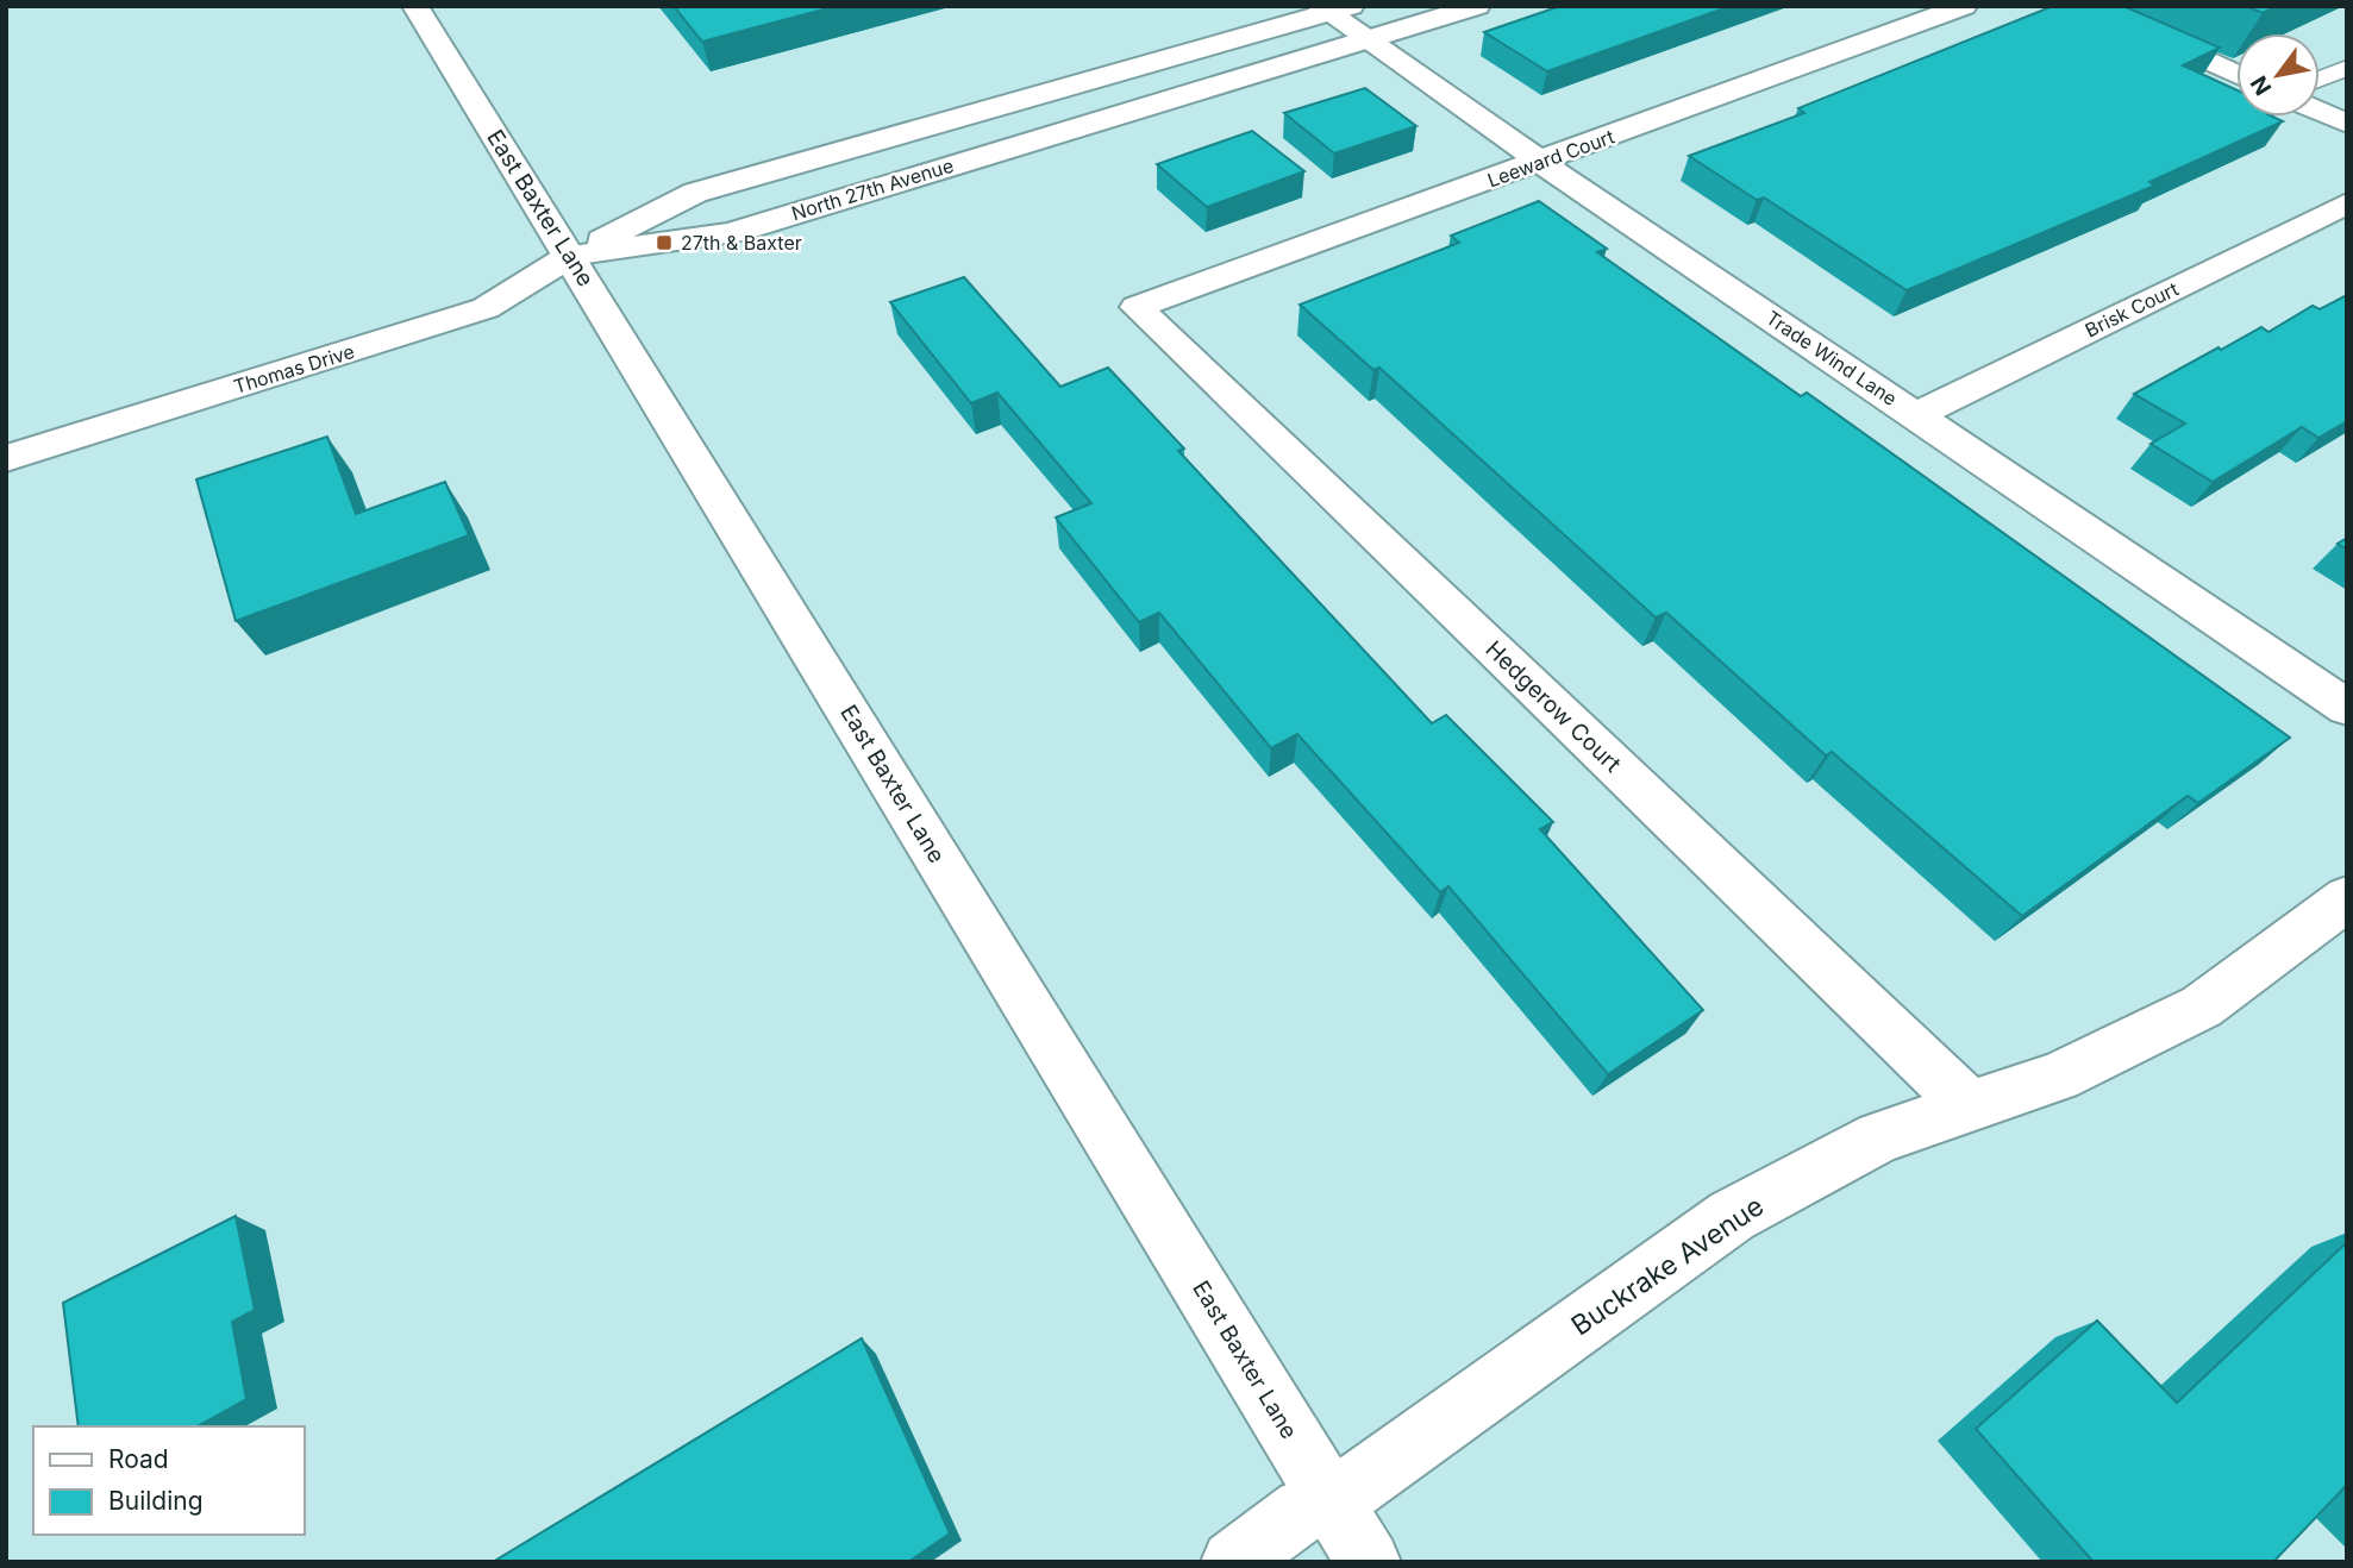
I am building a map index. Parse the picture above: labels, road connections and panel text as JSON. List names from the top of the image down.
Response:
{
  "streets": {
    "street": [
      "Leeward Court",
      "North 27th Avenue",
      "East Baxter Lane",
      "Brisk Court",
      "Trade Wind Lane",
      "Thomas Drive",
      "Hedgerow Court",
      "Buckrake Avenue"
    ]
  },
  "crossings": [
    ["Leeward Court", "Trade Wind Lane"],
    ["Leeward Court", "Hedgerow Court"],
    ["North 27th Avenue", "East Baxter Lane"],
    ["North 27th Avenue", "Trade Wind Lane"],
    ["North 27th Avenue", "Thomas Drive"],
    ["East Baxter Lane", "Thomas Drive"],
    ["East Baxter Lane", "Buckrake Avenue"],
    ["Brisk Court", "Trade Wind Lane"],
    ["Hedgerow Court", "Buckrake Avenue"]
  ],
  "places": {
    "transit": ["27th & Baxter"]
  },
  "legend": ["Road", "Building"],
  "north": "bottom left"
}
